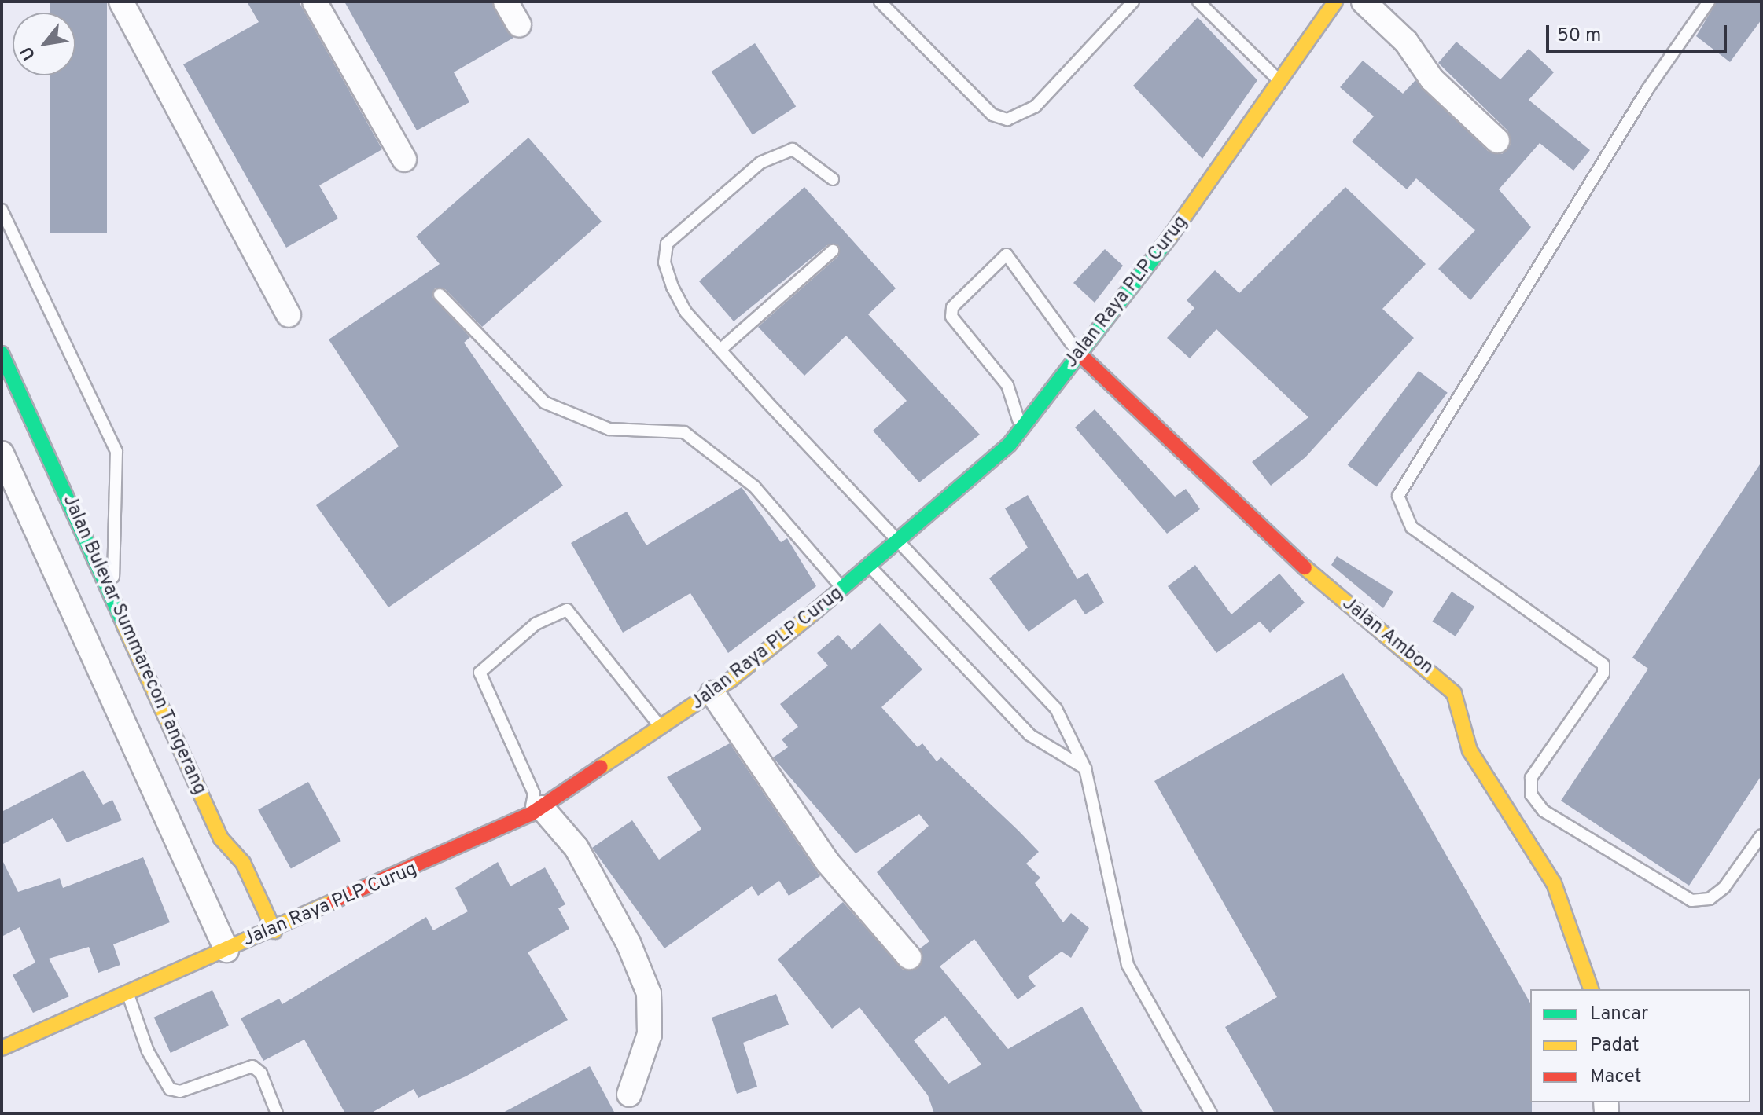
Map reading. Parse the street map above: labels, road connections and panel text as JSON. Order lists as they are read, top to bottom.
{
  "streets": {
    "main road": ["Jalan Raya PLP Curug", "Jalan Ambon", "Jalan Bulevar Summarecon Tangerang"]
  },
  "crossings": [
    ["Jalan Raya PLP Curug", "Jalan Ambon"],
    ["Jalan Raya PLP Curug", "Jalan Bulevar Summarecon Tangerang"]
  ],
  "legend": ["Lancar", "Padat", "Macet"],
  "scale_bar": "50 m",
  "north": "bottom left"
}
